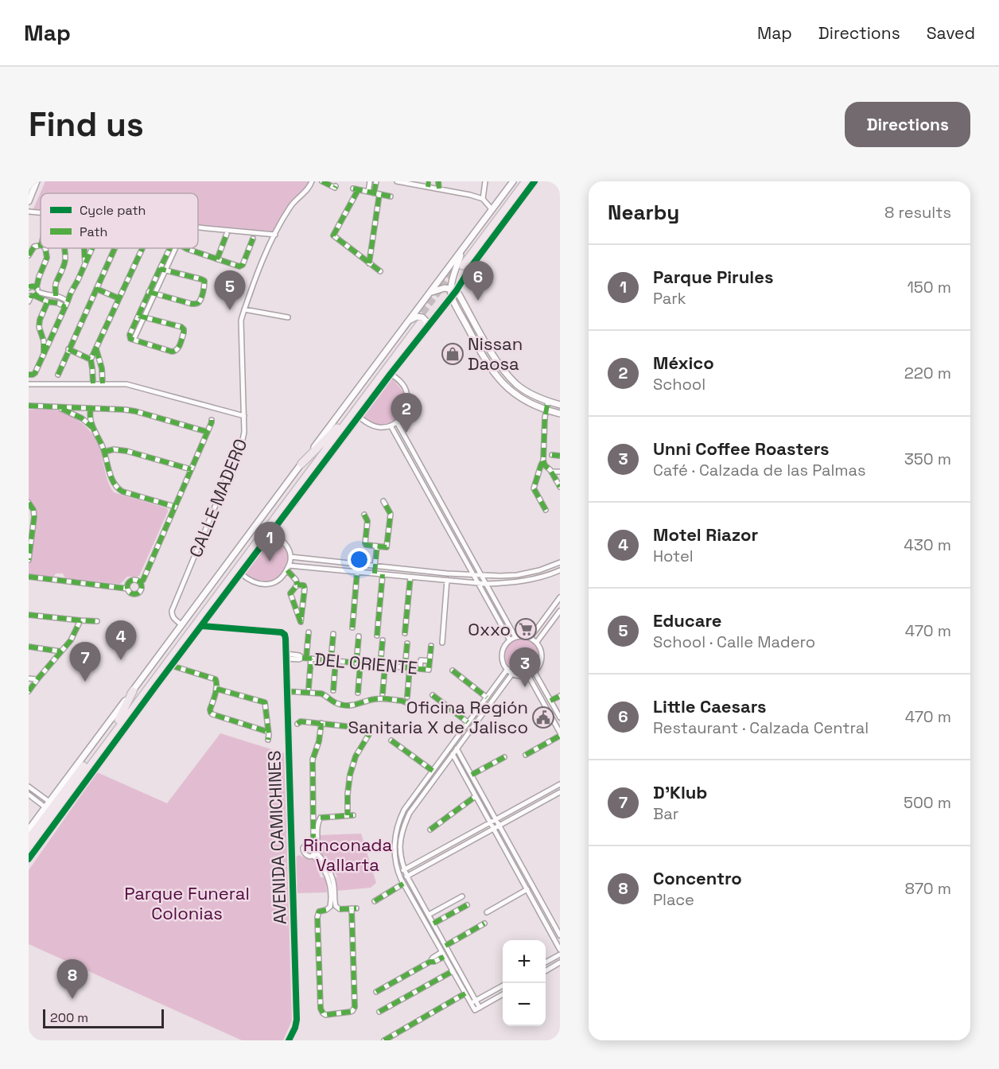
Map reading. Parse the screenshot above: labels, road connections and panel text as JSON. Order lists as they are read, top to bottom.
{
  "streets": {
    "street": ["CALLE MADERO", "DEL ORIENTE", "AVENIDA CAMICHINES"]
  },
  "crossings": [
    ["DEL ORIENTE", "AVENIDA CAMICHINES"]
  ],
  "parks": ["Rinconada Vallarta", "Parque Funeral Colonias"],
  "places": {
    "shop": ["Nissan Daosa"],
    "supermarket": ["Oxxo"],
    "public building": ["Oficina Región Sanitaria X de Jalisco"]
  },
  "legend": ["Cycle path", "Path"],
  "scale_bar": "200 m",
  "page": {
    "header": "Map",
    "nav": ["Map", "Directions", "Saved"],
    "buttons": "Directions",
    "title": "Find us",
    "heading": ["Nearby", "8 results"],
    "list": [
      {
        "mark": "1",
        "name": "Parque Pirules",
        "note": "Park",
        "value": "150 m"
      },
      {
        "mark": "2",
        "name": "México",
        "note": "School",
        "value": "220 m"
      },
      {
        "mark": "3",
        "name": "Unni Coffee Roasters",
        "note": "Café · Calzada de las Palmas",
        "value": "350 m"
      },
      {
        "mark": "4",
        "name": "Motel Riazor",
        "note": "Hotel",
        "value": "430 m"
      },
      {
        "mark": "5",
        "name": "Educare",
        "note": "School · Calle Madero",
        "value": "470 m"
      },
      {
        "mark": "6",
        "name": "Little Caesars",
        "note": "Restaurant · Calzada Central",
        "value": "470 m"
      },
      {
        "mark": "7",
        "name": "D'Klub",
        "note": "Bar",
        "value": "500 m"
      },
      {
        "mark": "8",
        "name": "Concentro",
        "note": "Place",
        "value": "870 m"
      }
    ],
    "pins": [
      "6",
      "5",
      "2",
      "1",
      "4",
      "7",
      "3",
      "8"
    ],
    "map_buttons": ["+", "−"],
    "scale": "200 m"
  }
}
